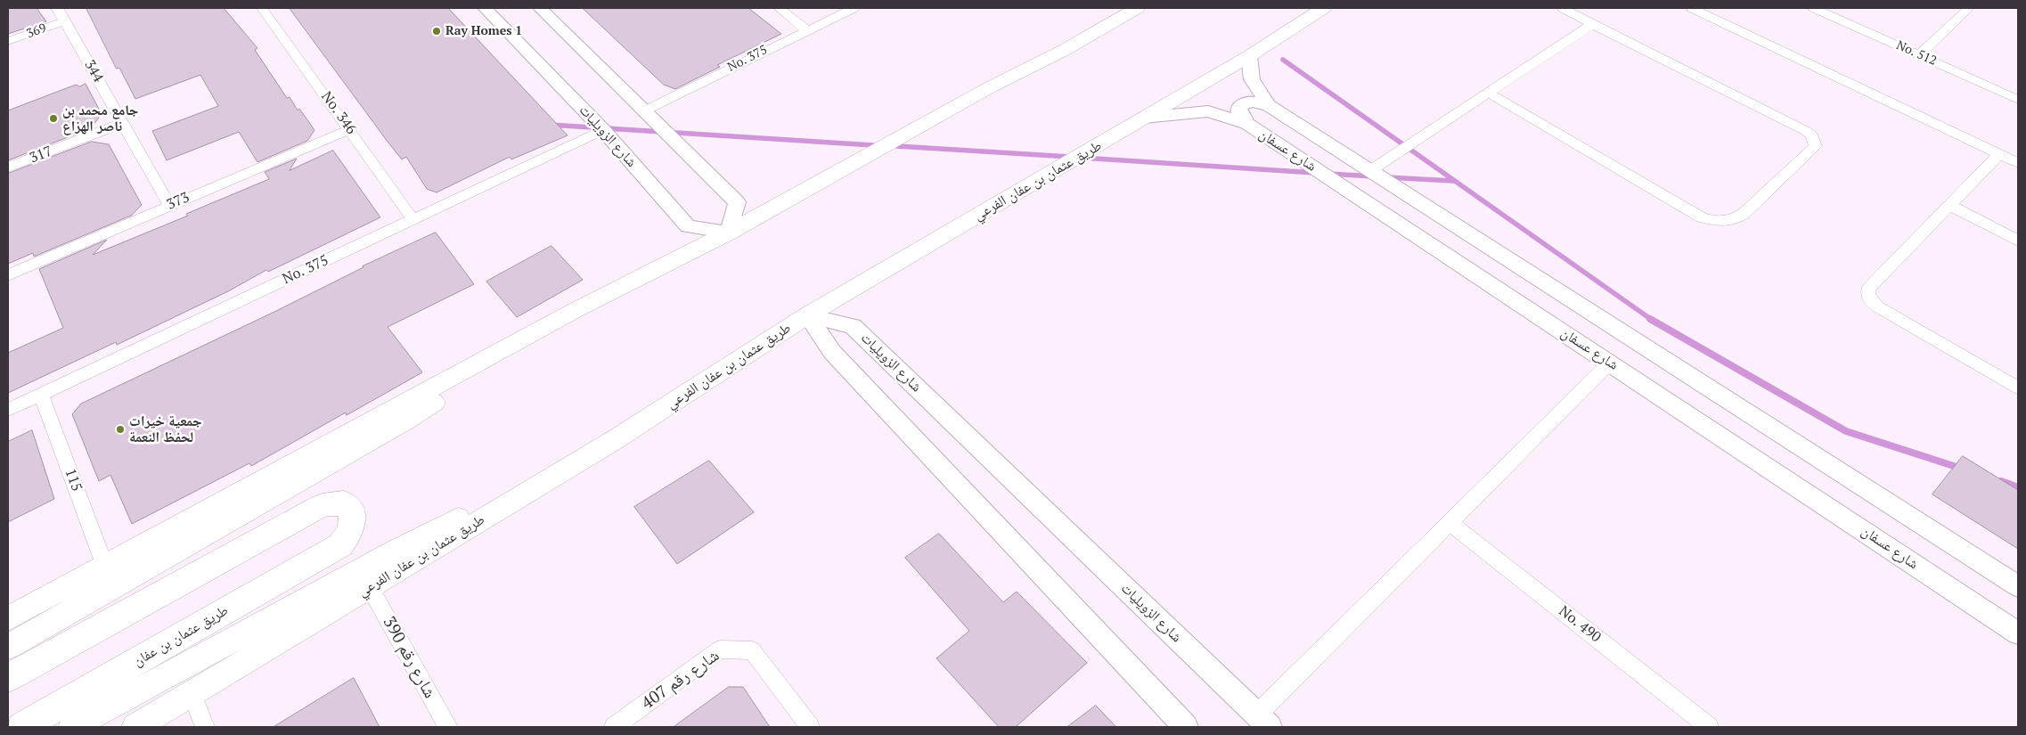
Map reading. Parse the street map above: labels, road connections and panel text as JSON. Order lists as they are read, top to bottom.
{
  "streets": {
    "main road": ["طريق عثمان بن عفان الفرعي", "طريق عثمان بن عفان"],
    "street": [
      "369",
      "No. 512",
      "No. 375",
      "344",
      "No. 346",
      "شارع الزويليات",
      "شارع عسفان",
      "317",
      "373",
      "115",
      "No. 490",
      "شارع رقم 390",
      "شارع رقم 407"
    ]
  },
  "crossings": [
    ["369", "344"],
    ["No. 375", "No. 346"],
    ["No. 375", "شارع الزويليات"],
    ["No. 375", "115"],
    ["344", "317"],
    ["344", "373"],
    ["No. 346", "373"],
    ["شارع الزويليات", "طريق عثمان بن عفان الفرعي"],
    ["شارع عسفان", "طريق عثمان بن عفان الفرعي"],
    ["طريق عثمان بن عفان الفرعي", "شارع رقم 390"]
  ],
  "places": ["Ray Homes 1", "جامع محمد بن ناصر الهزاع", "جمعية خيرات لحفظ النعمة"]
}
